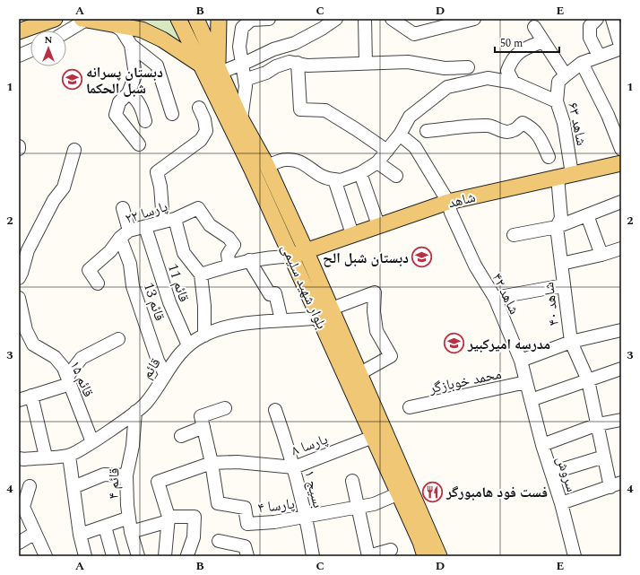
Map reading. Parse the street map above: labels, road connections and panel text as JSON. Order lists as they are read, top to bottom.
{
  "streets": {
    "main road": ["شاهد", "بلوار شهید سلیمی"],
    "street": [
      "شاهد ۶۳",
      "پارسا ۲۲",
      "قائم 11",
      "شاهد ۴۲",
      "قائم 13",
      "شاهد ۴۰",
      "قائم",
      "قائم ۱۵",
      "محمد خوبازگر",
      "پارسا ۸",
      "سروش",
      "قائم ۴",
      "بسیج ۱",
      "پارسا ۴"
    ]
  },
  "crossings": [
    ["شاهد ۶۳", "شاهد"],
    ["شاهد ۶۳", "شاهد ۴۰"],
    ["شاهد", "بلوار شهید سلیمی"],
    ["شاهد", "شاهد ۴۲"],
    ["شاهد", "شاهد ۴۰"],
    ["پارسا ۲۲", "قائم 11"],
    ["پارسا ۲۲", "قائم 13"],
    ["قائم 11", "قائم"],
    ["بلوار شهید سلیمی", "قائم"],
    ["بلوار شهید سلیمی", "پارسا ۸"],
    ["بلوار شهید سلیمی", "پارسا ۴"],
    ["شاهد ۴۲", "محمد خوبازگر"],
    ["شاهد ۴۲", "سروش"],
    ["قائم 13", "قائم"],
    ["قائم", "قائم ۱۵"],
    ["قائم", "قائم ۴"],
    ["پارسا ۸", "بسیج ۱"],
    ["پارسا ۸", "پارسا ۴"],
    ["بسیج ۱", "پارسا ۴"]
  ],
  "places": {
    "school or university": ["دبستان پسرانه شبل الحکما", "دبستان شبل الح", "مدرسه امیرکبیر"],
    "restaurant": ["فست فود هامبورگر"]
  },
  "scale_bar": "50 m",
  "north": "top",
  "grid": {
    "columns": [
      "A",
      "B",
      "C",
      "D",
      "E"
    ],
    "rows": [
      "1",
      "2",
      "3",
      "4"
    ]
  }
}
